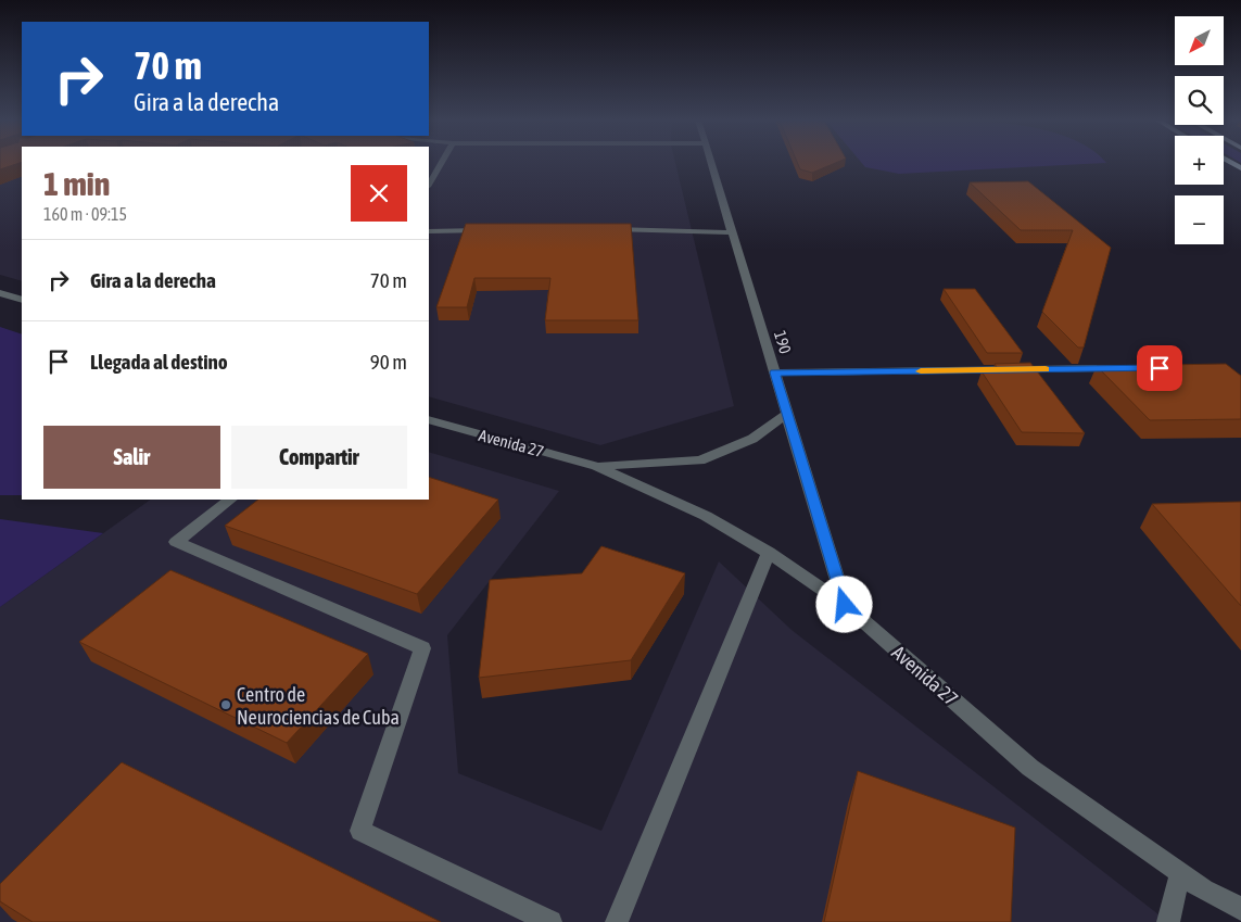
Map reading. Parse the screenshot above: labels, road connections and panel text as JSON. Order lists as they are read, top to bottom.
{
  "streets": {
    "street": ["190", "Avenida 27"]
  },
  "crossings": [
    ["190", "Avenida 27"]
  ],
  "places": ["Centro de Neurociencias de Cuba"],
  "north": "bottom left",
  "page": {
    "map_buttons": ["+", "−"],
    "turn": ["70 m", "Gira a la derecha"],
    "heading": ["1 min", "160 m · 09:15"],
    "list": [
      {
        "name": "Gira a la derecha",
        "value": "70 m"
      },
      {
        "name": "Llegada al destino",
        "value": "90 m"
      }
    ],
    "buttons": ["Salir", "Compartir"]
  }
}
